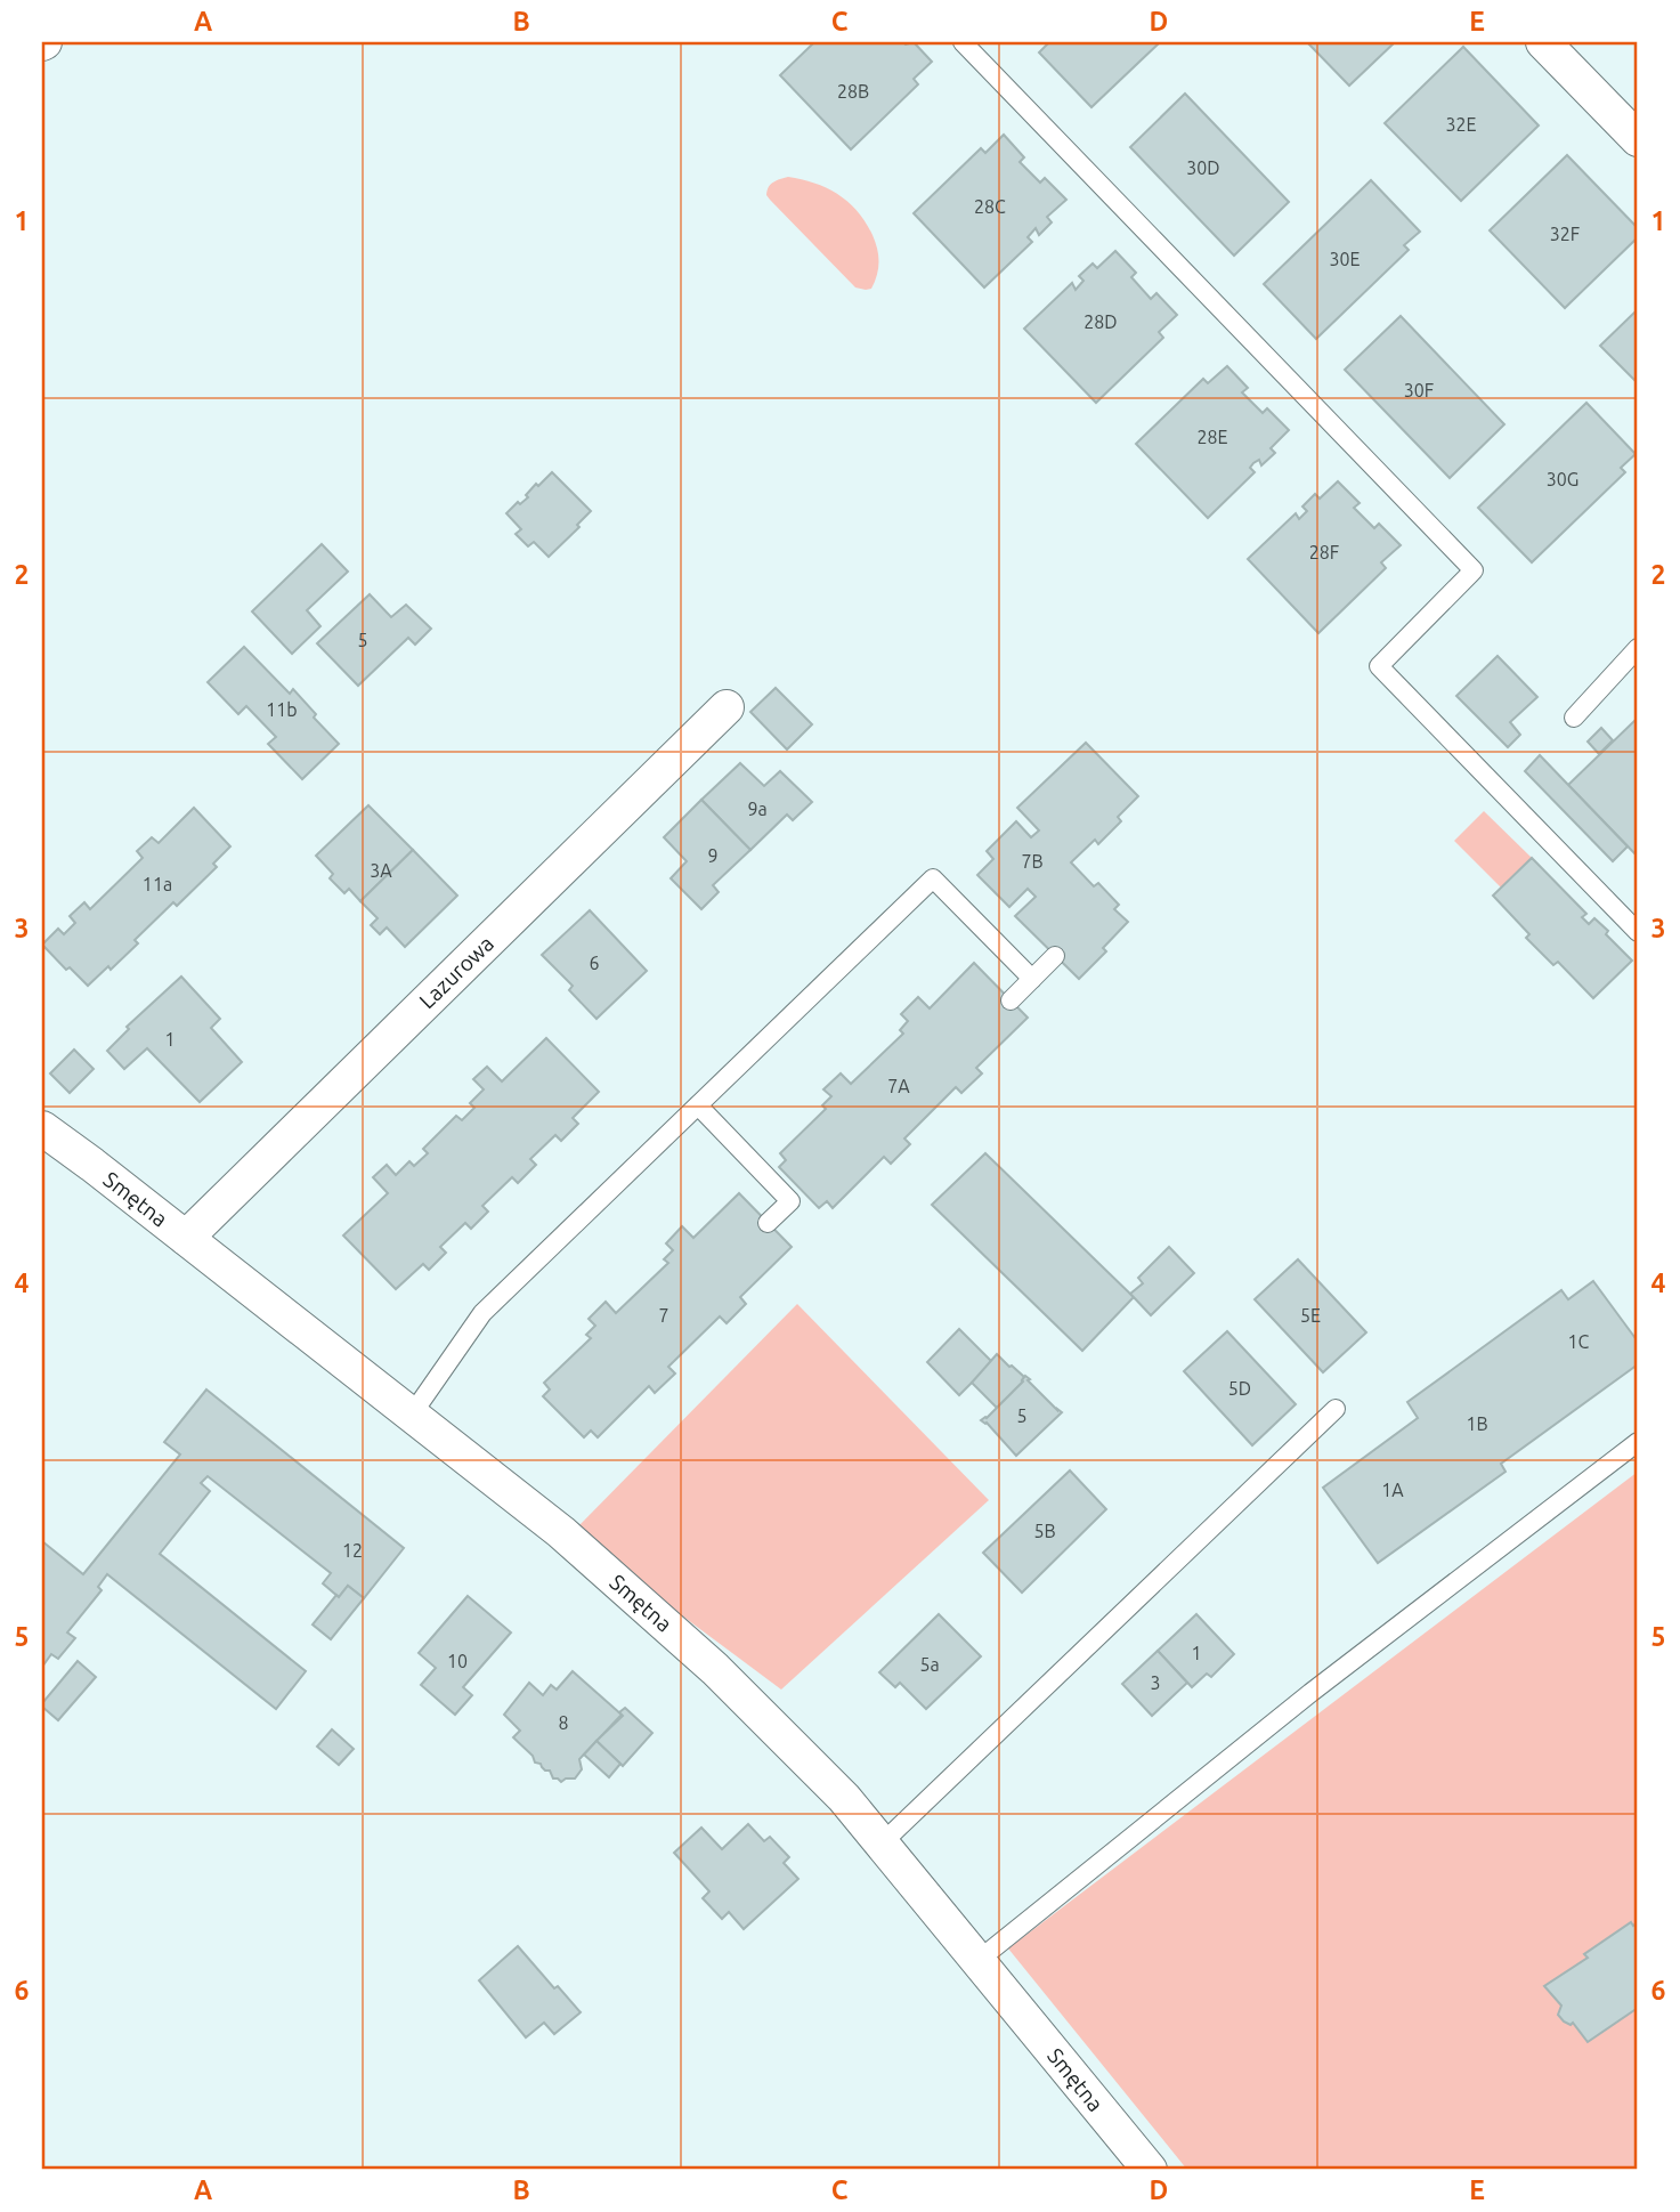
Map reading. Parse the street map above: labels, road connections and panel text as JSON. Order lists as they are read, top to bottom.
{
  "streets": {
    "street": ["Lazurowa", "Smętna"]
  },
  "crossings": [
    ["Lazurowa", "Smętna"]
  ],
  "house_numbers": [
    "28B",
    "32E",
    "30D",
    "28C",
    "32F",
    "30E",
    "28D",
    "30F",
    "28E",
    "30G",
    "28F",
    "5",
    "11b",
    "9a",
    "9",
    "7B",
    "3A",
    "11a",
    "6",
    "1",
    "7A",
    "7",
    "5E",
    "1C",
    "5D",
    "5",
    "1B",
    "1A",
    "5B",
    "12",
    "1",
    "10",
    "5a",
    "3",
    "8"
  ],
  "grid": {
    "columns": [
      "A",
      "B",
      "C",
      "D",
      "E"
    ],
    "rows": [
      "1",
      "2",
      "3",
      "4",
      "5",
      "6"
    ]
  }
}
